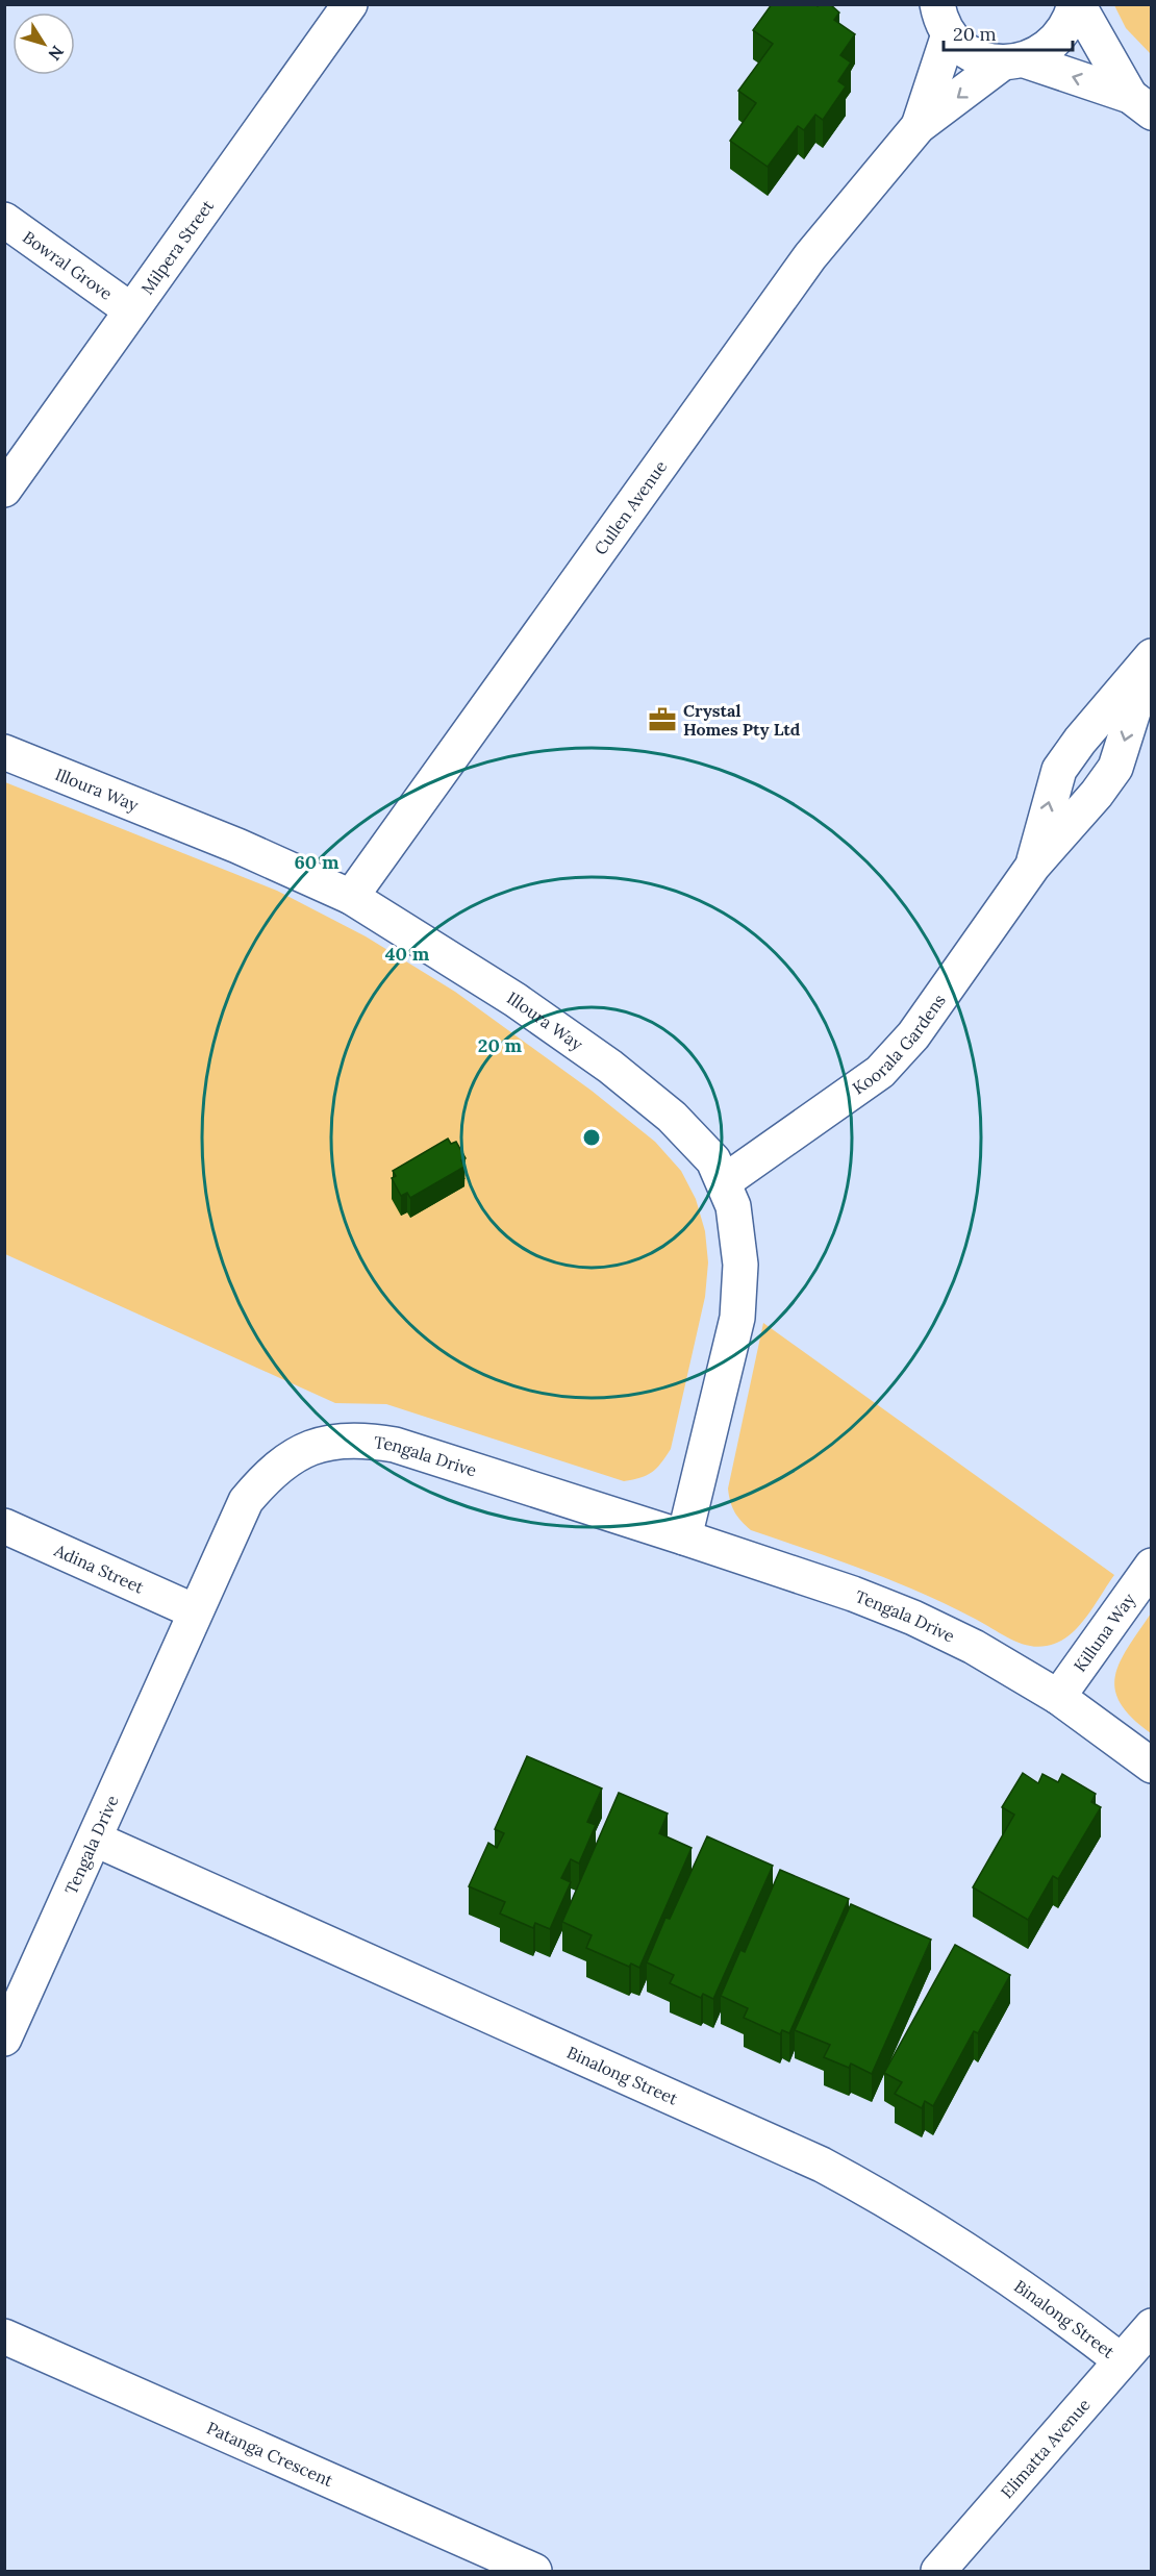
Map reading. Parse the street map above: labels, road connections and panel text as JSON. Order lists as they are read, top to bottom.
{
  "streets": {
    "street": [
      "Milpera Street",
      "Bowral Grove",
      "Cullen Avenue",
      "Illoura Way",
      "Koorala Gardens",
      "Tengala Drive",
      "Adina Street",
      "Killuna Way",
      "Binalong Street",
      "Elimatta Avenue",
      "Patanga Crescent"
    ]
  },
  "crossings": [
    ["Milpera Street", "Bowral Grove"],
    ["Cullen Avenue", "Illoura Way"],
    ["Illoura Way", "Koorala Gardens"],
    ["Illoura Way", "Tengala Drive"],
    ["Tengala Drive", "Adina Street"],
    ["Tengala Drive", "Killuna Way"],
    ["Tengala Drive", "Binalong Street"],
    ["Binalong Street", "Elimatta Avenue"]
  ],
  "places": {
    "office": ["Crystal Homes Pty Ltd"]
  },
  "scale_bar": "20 m",
  "north": "bottom right",
  "rings": ["60 m", "40 m", "20 m"]
}
